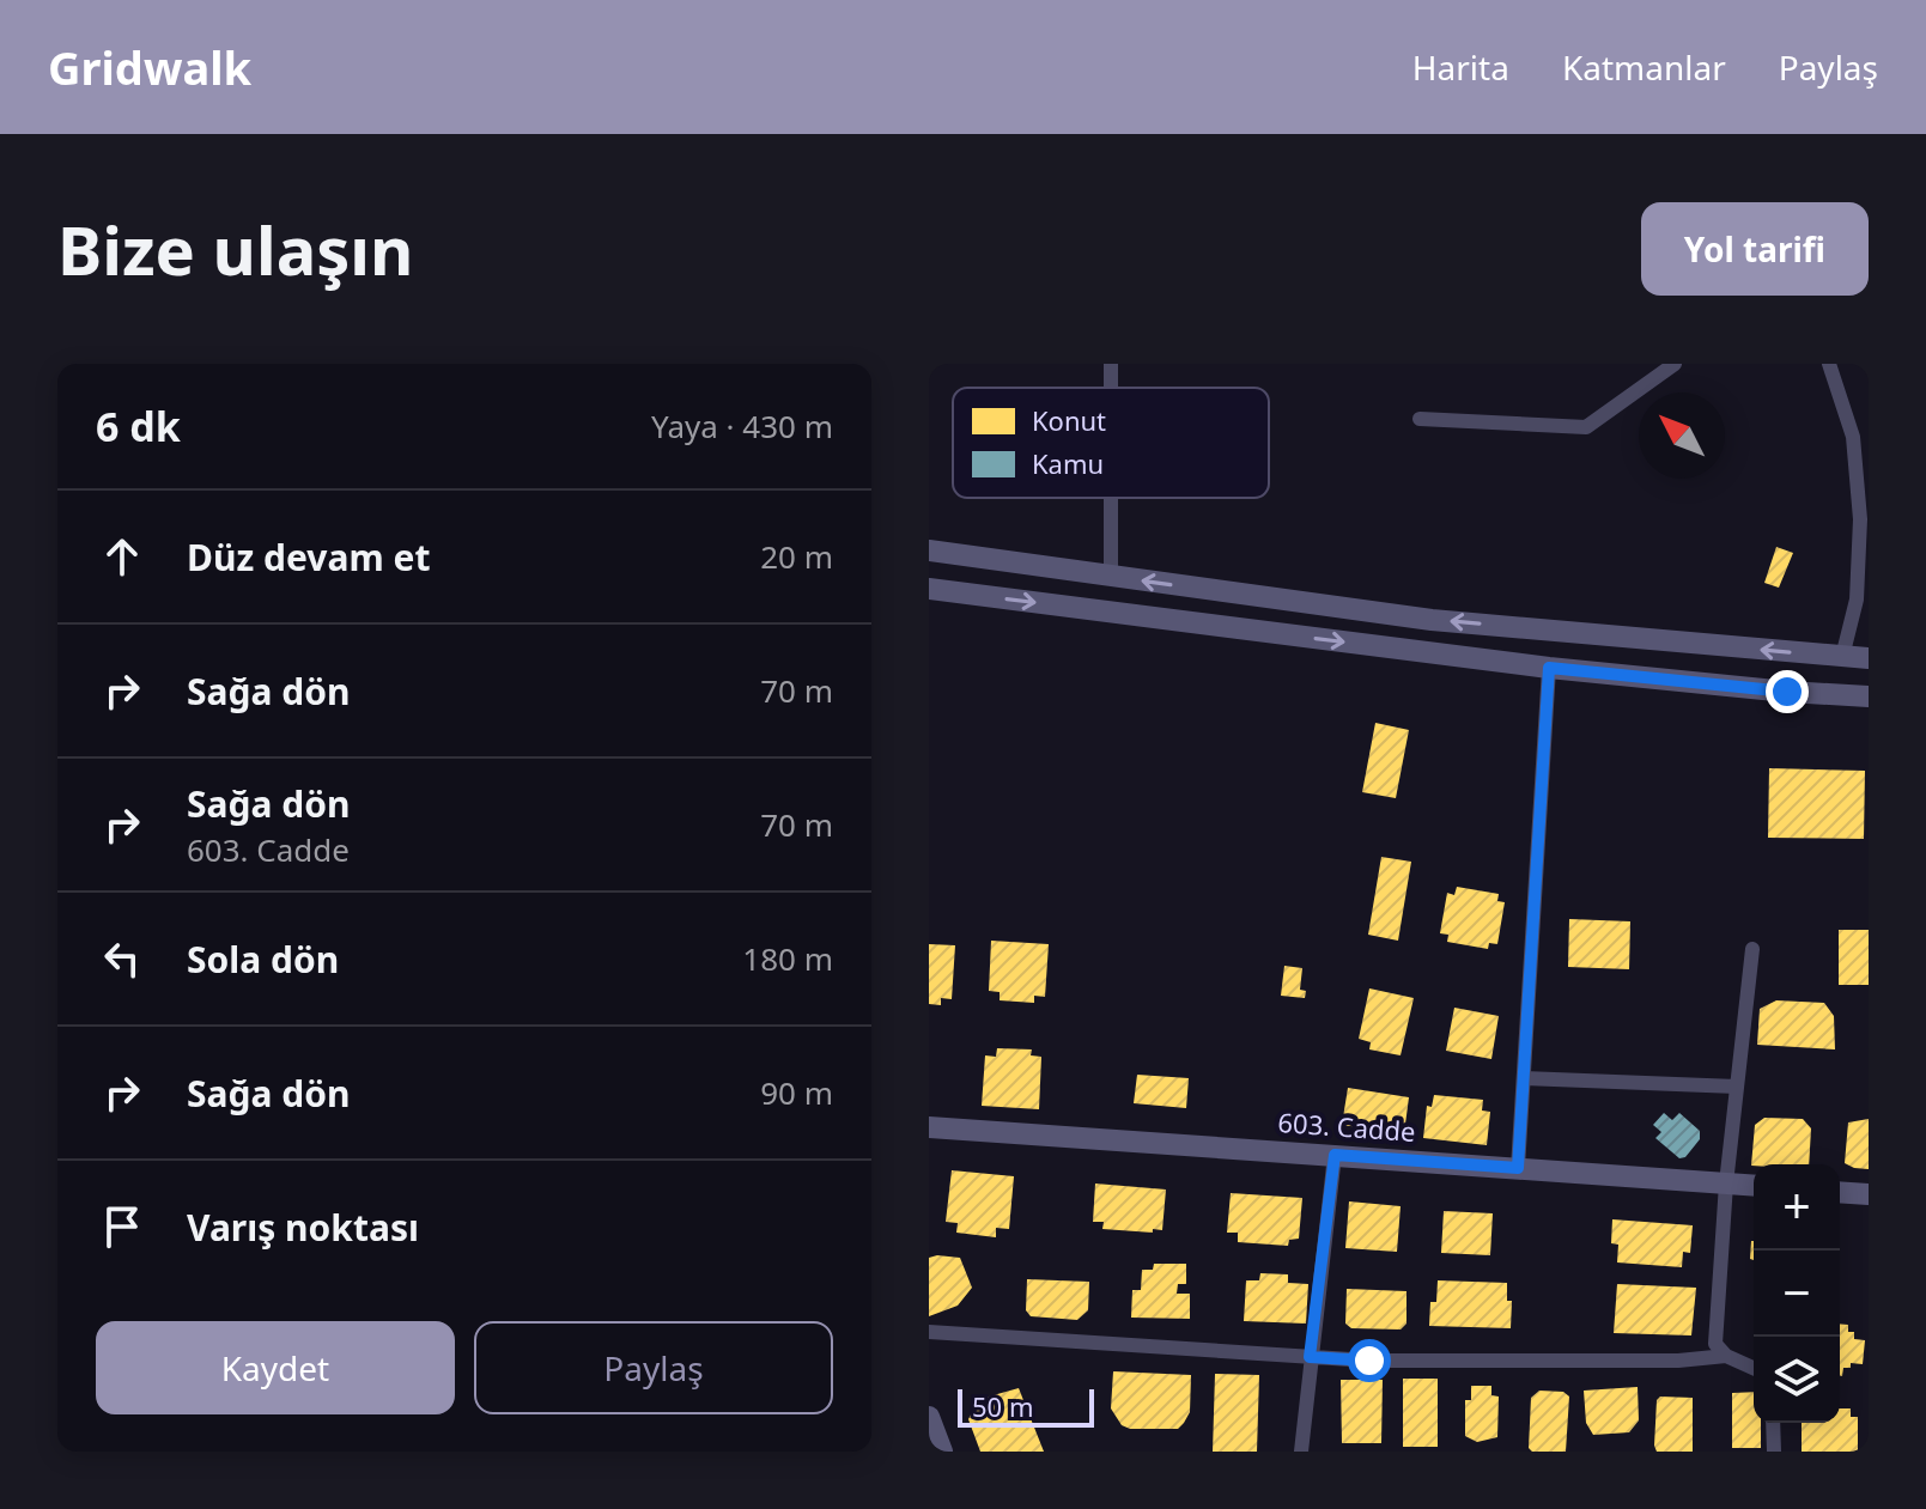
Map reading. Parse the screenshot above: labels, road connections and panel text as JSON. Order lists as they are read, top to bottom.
{
  "streets": {
    "main road": ["603. Cadde"]
  },
  "legend": ["Konut", "Kamu"],
  "scale_bar": "50 m",
  "north": "top left",
  "page": {
    "header": "Gridwalk",
    "nav": ["Harita", "Katmanlar", "Paylaş"],
    "buttons": [
      "Yol tarifi",
      ["Kaydet", "Paylaş"]
    ],
    "title": "Bize ulaşın",
    "heading": ["6 dk", "Yaya · 430 m"],
    "list": [
      ["Düz devam et", "20 m"],
      ["Sağa dön", "70 m"],
      ["Sağa dön", "603. Cadde", "70 m"],
      ["Sola dön", "180 m"],
      ["Sağa dön", "90 m"],
      "Varış noktası"
    ],
    "map_buttons": ["+", "−"],
    "scale": "50 m"
  }
}
